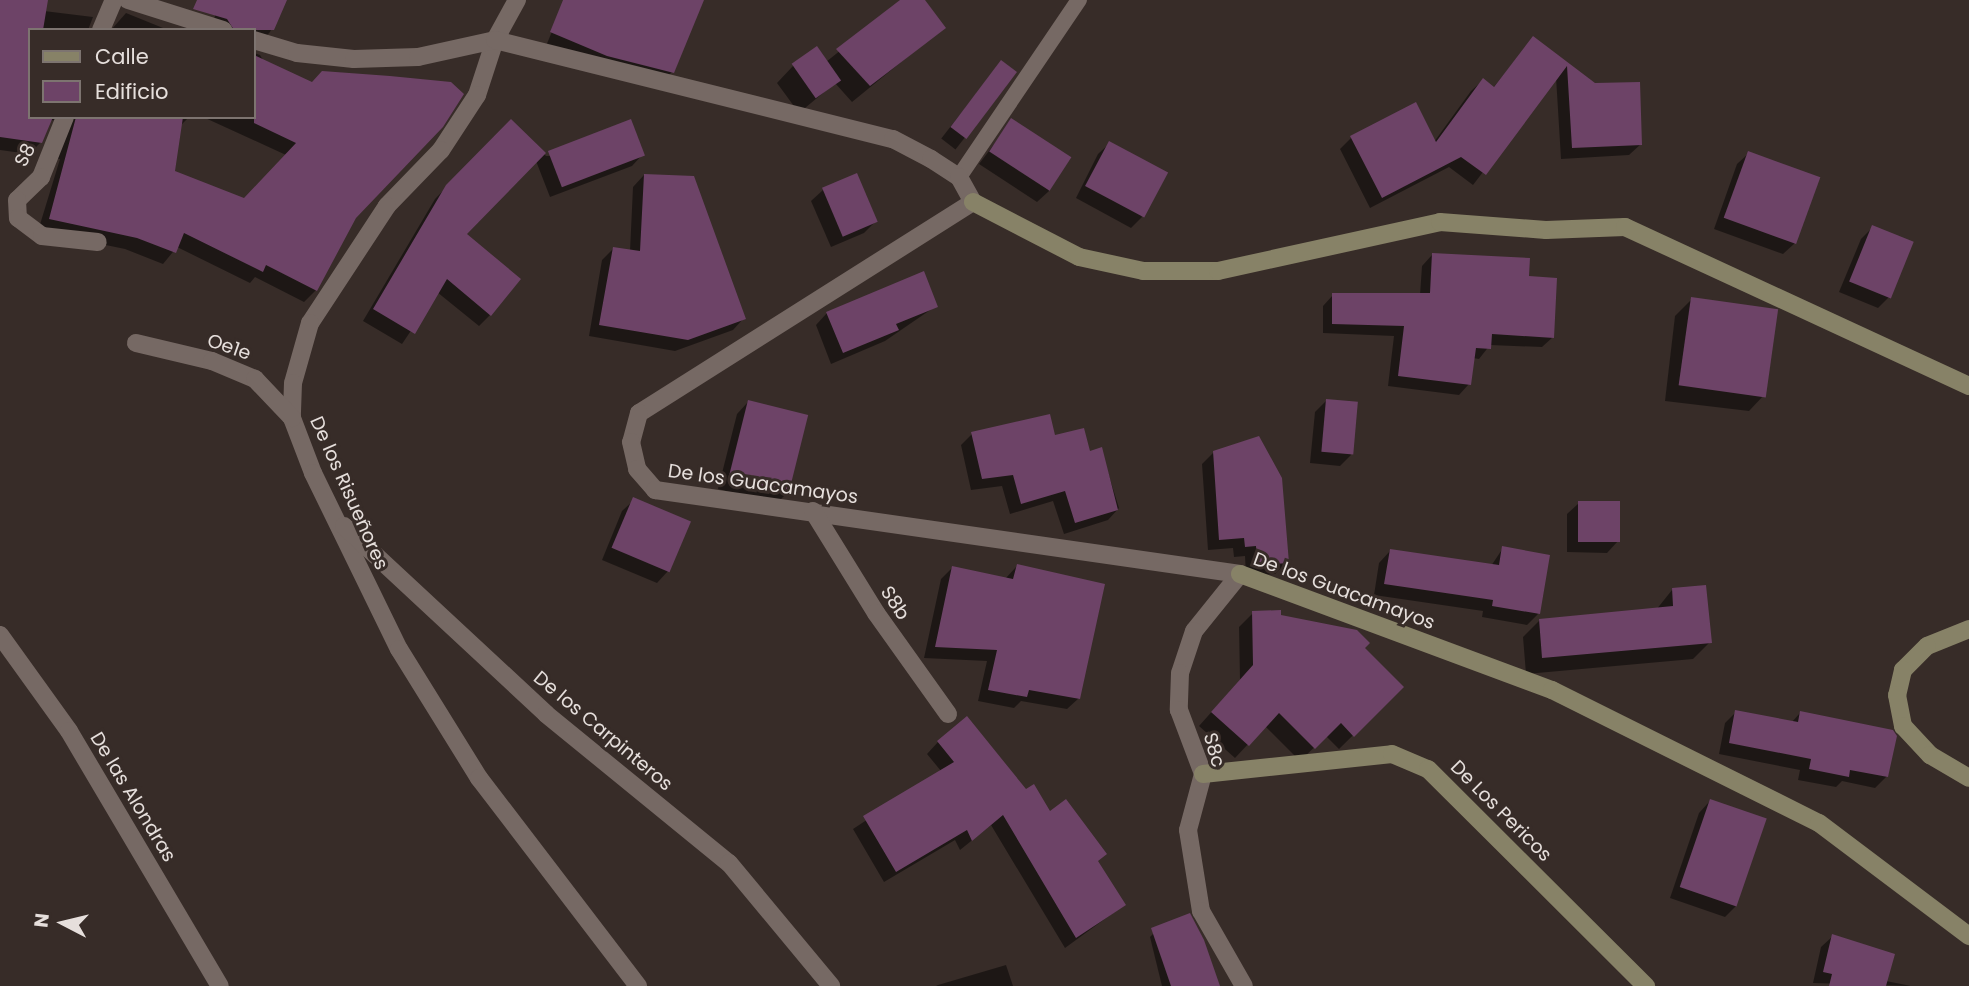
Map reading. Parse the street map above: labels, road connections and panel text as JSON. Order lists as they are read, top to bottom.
{
  "streets": {
    "street": [
      "S8",
      "Oe1e",
      "De los Guacamayos",
      "De los Risueñores",
      "S8b",
      "De los Carpinteros",
      "S8c",
      "De las Alondras",
      "De Los Pericos"
    ]
  },
  "crossings": [
    ["Oe1e", "De los Risueñores"],
    ["De los Guacamayos", "S8b"],
    ["De los Guacamayos", "S8c"],
    ["De los Risueñores", "De los Carpinteros"],
    ["S8c", "De Los Pericos"]
  ],
  "legend": ["Calle", "Edificio"],
  "north": "left"
}
